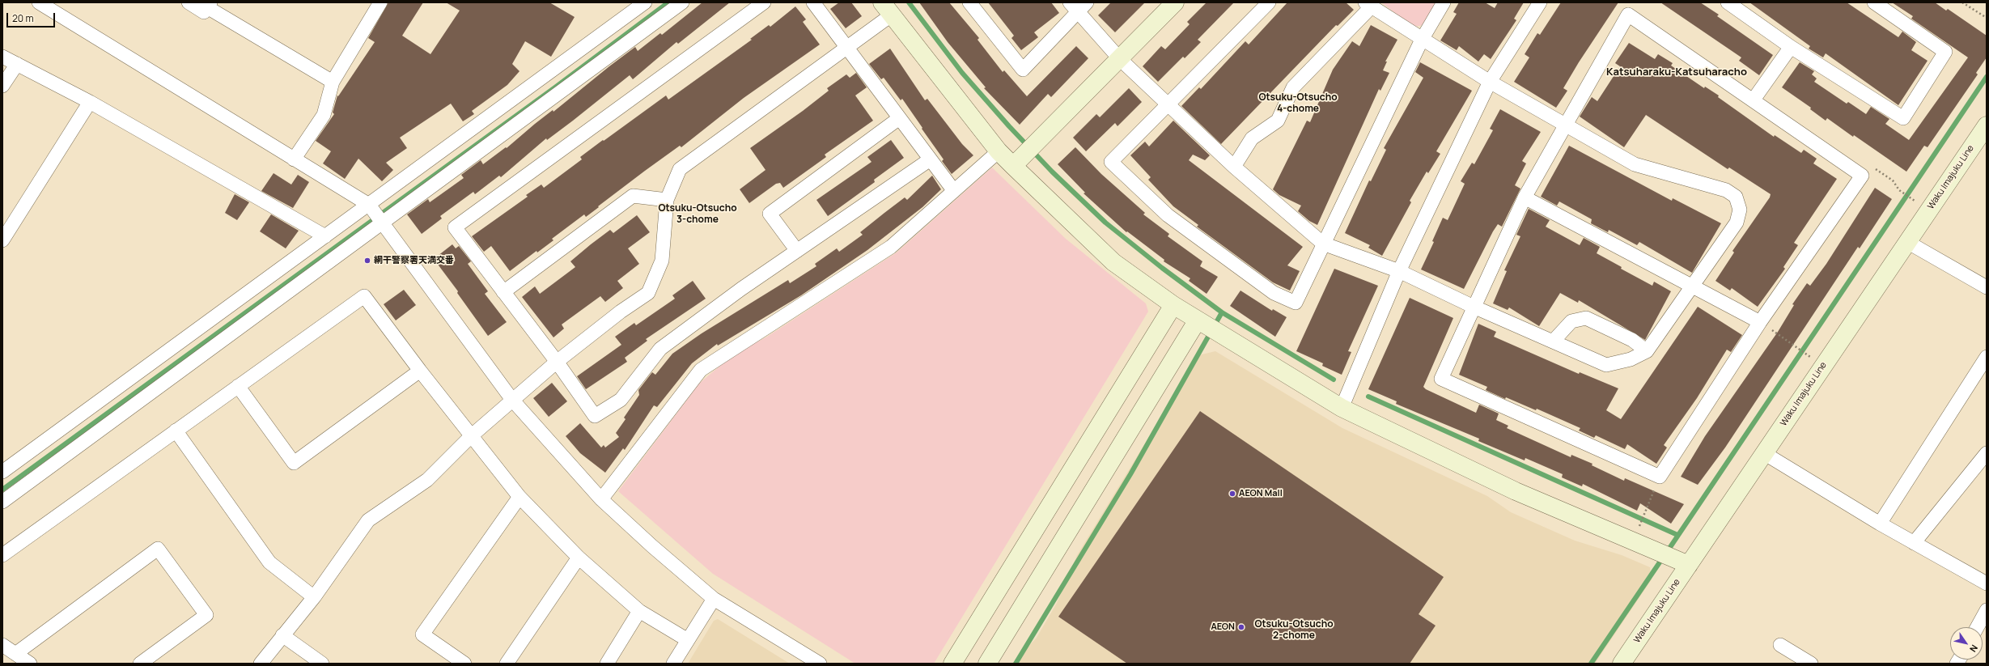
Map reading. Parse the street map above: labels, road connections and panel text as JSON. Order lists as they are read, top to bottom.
{
  "streets": {
    "street": ["Waku Imajuku Line"]
  },
  "districts": [
    "Katsuharaku-Katsuharacho",
    "Otsuku-Otsucho 4-chome",
    "Otsuku-Otsucho 3-chome",
    "Otsuku-Otsucho 2-chome"
  ],
  "places": ["網干警察署天満交番", "AEON Mall", "AEON"],
  "scale_bar": "20 m",
  "north": "bottom right"
}
